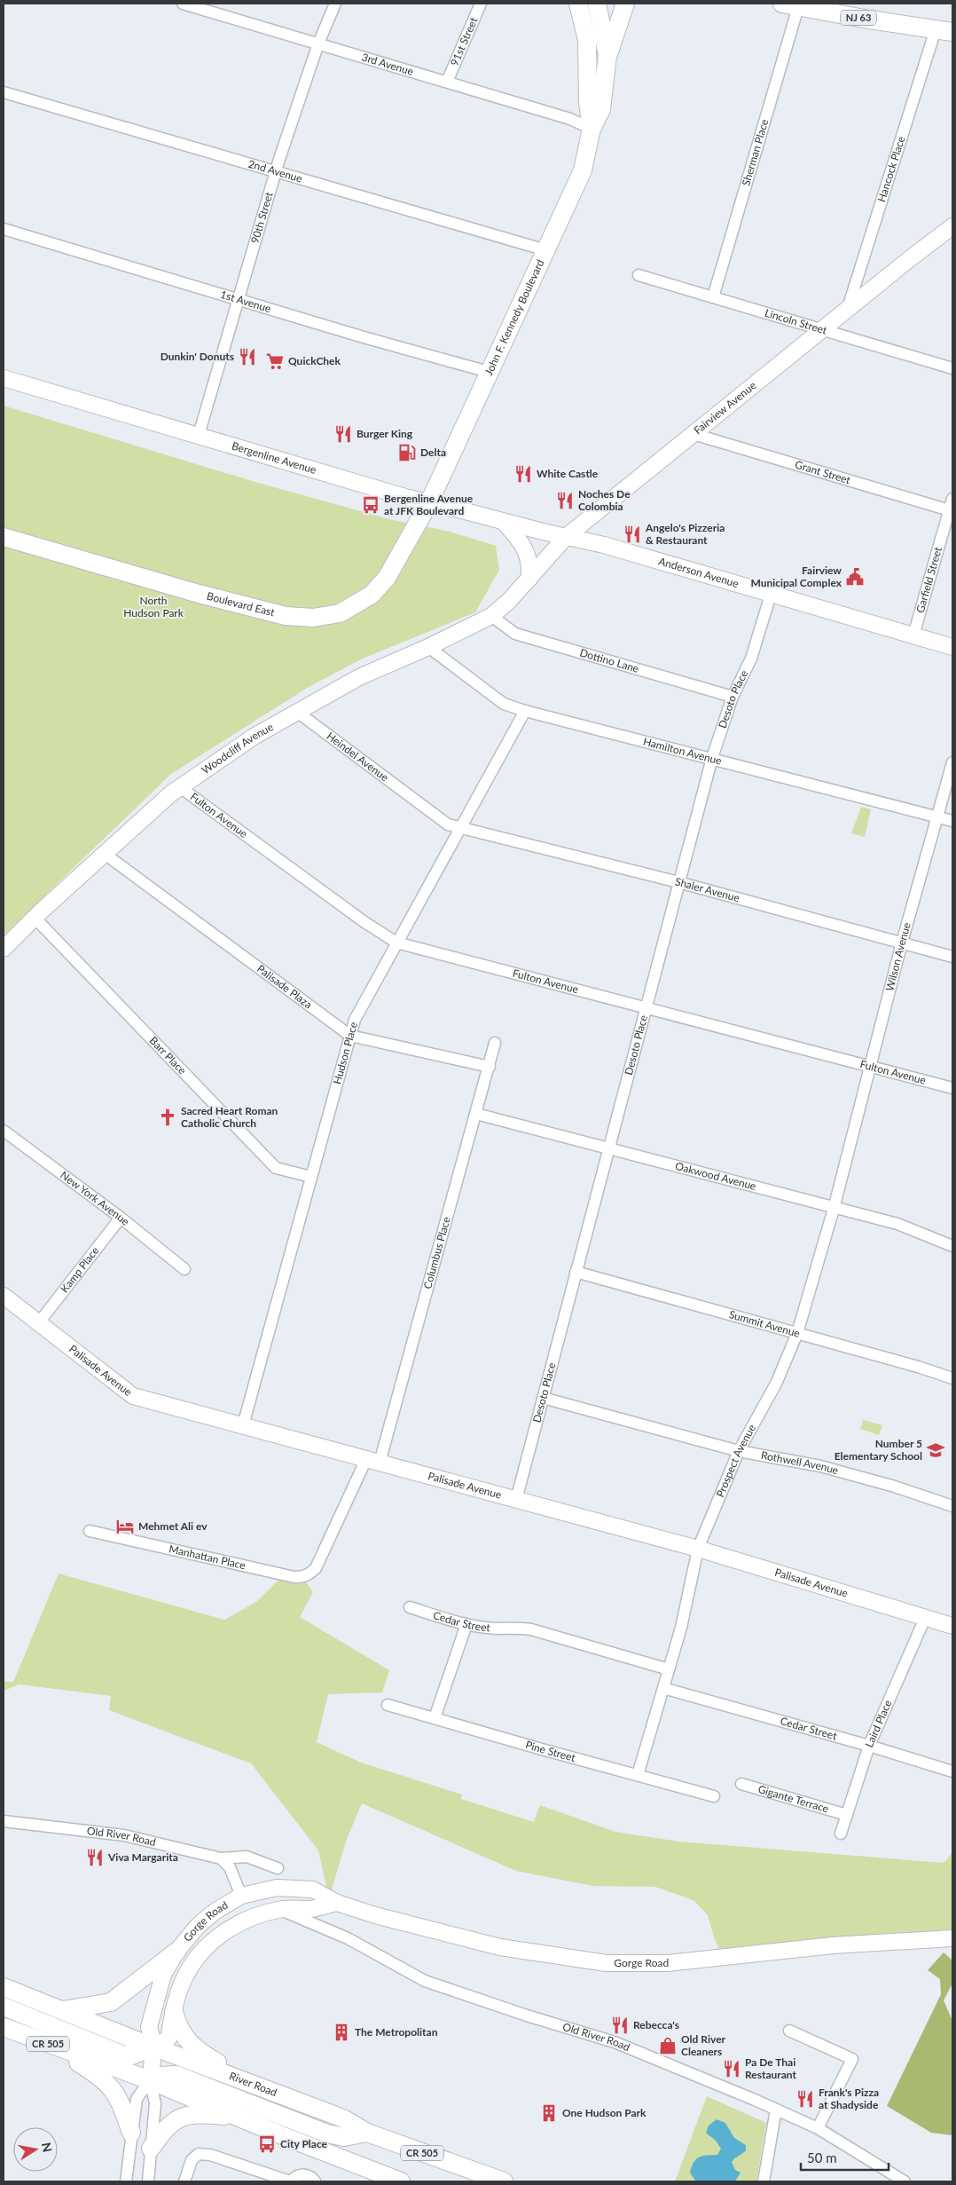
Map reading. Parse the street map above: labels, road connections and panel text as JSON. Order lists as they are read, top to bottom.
{
  "streets": {
    "main road": [
      "NJ 63",
      "John F. Kennedy Boulevard",
      "Fairview Avenue",
      "Bergenline Avenue",
      "Anderson Avenue",
      "Boulevard East",
      "Woodcliff Avenue",
      "Palisade Avenue",
      "Gorge Road",
      "CR 505",
      "River Road"
    ],
    "street": [
      "91st Street",
      "3rd Avenue",
      "Sherman Place",
      "Hancock Place",
      "2nd Avenue",
      "90th Street",
      "1st Avenue",
      "Lincoln Street",
      "Grant Street",
      "Garfield Street",
      "Dottino Lane",
      "Desoto Place",
      "Hamilton Avenue",
      "Heindel Avenue",
      "Fulton Avenue",
      "Shaler Avenue",
      "Wilson Avenue",
      "Palisade Plaza",
      "Hudson Place",
      "Barr Place",
      "Oakwood Avenue",
      "New York Avenue",
      "Columbus Place",
      "Kamp Place",
      "Summit Avenue",
      "Prospect Avenue",
      "Rothwell Avenue",
      "Manhattan Place",
      "Cedar Street",
      "Laird Place",
      "Pine Street",
      "Gigante Terrace",
      "Old River Road"
    ]
  },
  "crossings": [
    ["NJ 63", "Sherman Place"],
    ["NJ 63", "Hancock Place"],
    ["91st Street", "3rd Avenue"],
    ["3rd Avenue", "90th Street"],
    ["3rd Avenue", "John F. Kennedy Boulevard"],
    ["Sherman Place", "Lincoln Street"],
    ["Hancock Place", "Fairview Avenue"],
    ["2nd Avenue", "90th Street"],
    ["2nd Avenue", "John F. Kennedy Boulevard"],
    ["90th Street", "1st Avenue"],
    ["90th Street", "Bergenline Avenue"],
    ["1st Avenue", "John F. Kennedy Boulevard"],
    ["John F. Kennedy Boulevard", "Bergenline Avenue"],
    ["John F. Kennedy Boulevard", "Boulevard East"],
    ["Lincoln Street", "Fairview Avenue"],
    ["Fairview Avenue", "Grant Street"],
    ["Fairview Avenue", "Anderson Avenue"],
    ["Fairview Avenue", "Woodcliff Avenue"],
    ["Bergenline Avenue", "Anderson Avenue"],
    ["Bergenline Avenue", "Boulevard East"],
    ["Grant Street", "Garfield Street"],
    ["Anderson Avenue", "Garfield Street"],
    ["Anderson Avenue", "Desoto Place"],
    ["Dottino Lane", "Desoto Place"],
    ["Dottino Lane", "Woodcliff Avenue"],
    ["Desoto Place", "Hamilton Avenue"],
    ["Desoto Place", "Fulton Avenue"],
    ["Desoto Place", "Shaler Avenue"],
    ["Desoto Place", "Oakwood Avenue"],
    ["Desoto Place", "Summit Avenue"],
    ["Desoto Place", "Palisade Avenue"],
    ["Desoto Place", "Rothwell Avenue"],
    ["Woodcliff Avenue", "Hamilton Avenue"],
    ["Woodcliff Avenue", "Heindel Avenue"],
    ["Woodcliff Avenue", "Fulton Avenue"],
    ["Woodcliff Avenue", "Palisade Plaza"],
    ["Woodcliff Avenue", "Barr Place"],
    ["Hamilton Avenue", "Wilson Avenue"],
    ["Hamilton Avenue", "Hudson Place"],
    ["Heindel Avenue", "Shaler Avenue"],
    ["Heindel Avenue", "Hudson Place"],
    ["Fulton Avenue", "Wilson Avenue"],
    ["Fulton Avenue", "Hudson Place"],
    ["Shaler Avenue", "Wilson Avenue"],
    ["Shaler Avenue", "Hudson Place"],
    ["Wilson Avenue", "Prospect Avenue"],
    ["Palisade Plaza", "Hudson Place"],
    ["Palisade Plaza", "Columbus Place"],
    ["Hudson Place", "Barr Place"],
    ["Hudson Place", "Palisade Avenue"],
    ["Oakwood Avenue", "Columbus Place"],
    ["Oakwood Avenue", "Prospect Avenue"],
    ["New York Avenue", "Kamp Place"],
    ["Columbus Place", "Palisade Avenue"],
    ["Columbus Place", "Manhattan Place"],
    ["Kamp Place", "Palisade Avenue"],
    ["Summit Avenue", "Prospect Avenue"],
    ["Palisade Avenue", "Prospect Avenue"],
    ["Palisade Avenue", "Laird Place"],
    ["Prospect Avenue", "Rothwell Avenue"],
    ["Prospect Avenue", "Cedar Street"],
    ["Prospect Avenue", "Pine Street"],
    ["Cedar Street", "Laird Place"],
    ["Laird Place", "Gigante Terrace"],
    ["Old River Road", "Gorge Road"],
    ["Gorge Road", "CR 505"],
    ["Gorge Road", "River Road"]
  ],
  "parks": ["North Hudson Park"],
  "places": {
    "restaurant": [
      "Dunkin' Donuts",
      "Burger King",
      "White Castle",
      "Noches De Colombia",
      "Angelo's Pizzeria & Restaurant",
      "Viva Margarita",
      "Rebecca's",
      "Pa De Thai Restaurant",
      "Frank's Pizza at Shadyside"
    ],
    "supermarket": ["QuickChek"],
    "fuel station": ["Delta"],
    "bus stop": ["Bergenline Avenue at JFK Boulevard", "City Place"],
    "public building": ["Fairview Municipal Complex"],
    "church": ["Sacred Heart Roman Catholic Church"],
    "school or university": ["Number 5 Elementary School"],
    "hotel": ["Mehmet Ali ev"],
    "building": ["The Metropolitan", "One Hudson Park"],
    "shop": ["Old River Cleaners"]
  },
  "scale_bar": "50 m",
  "north": "right"
}
